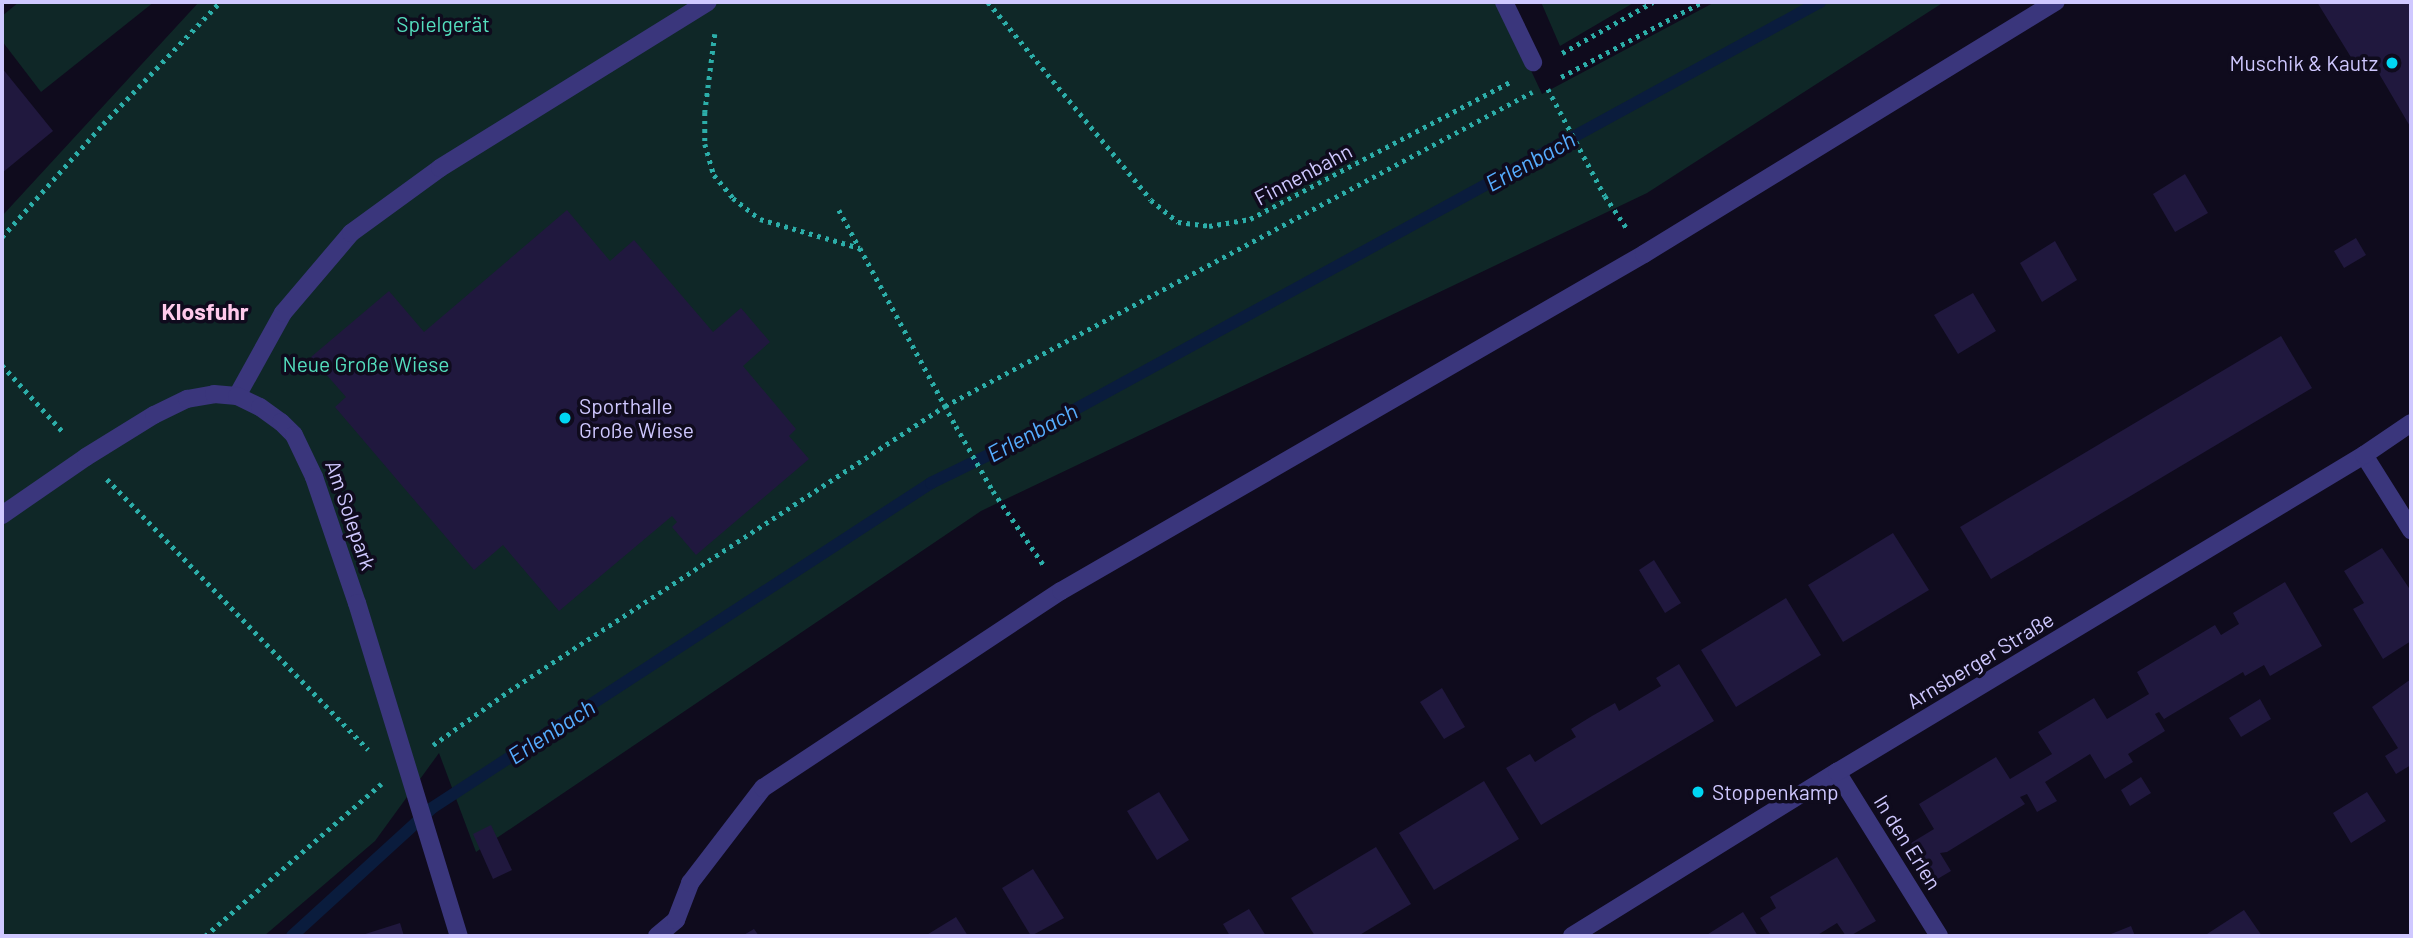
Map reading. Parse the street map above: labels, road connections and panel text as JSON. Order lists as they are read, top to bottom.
{
  "streets": {
    "street": ["Am Solepark", "Arnsberger Straße", "In den Erlen"],
    "path": ["Finnenbahn"]
  },
  "crossings": [
    ["Arnsberger Straße", "In den Erlen"]
  ],
  "districts": ["Klosfuhr"],
  "water": ["Erlenbach"],
  "parks": ["Spielgerät", "Neue Große Wiese"],
  "places": ["Muschik & Kautz", "Sporthalle Große Wiese", "Stoppenkamp"]
}
